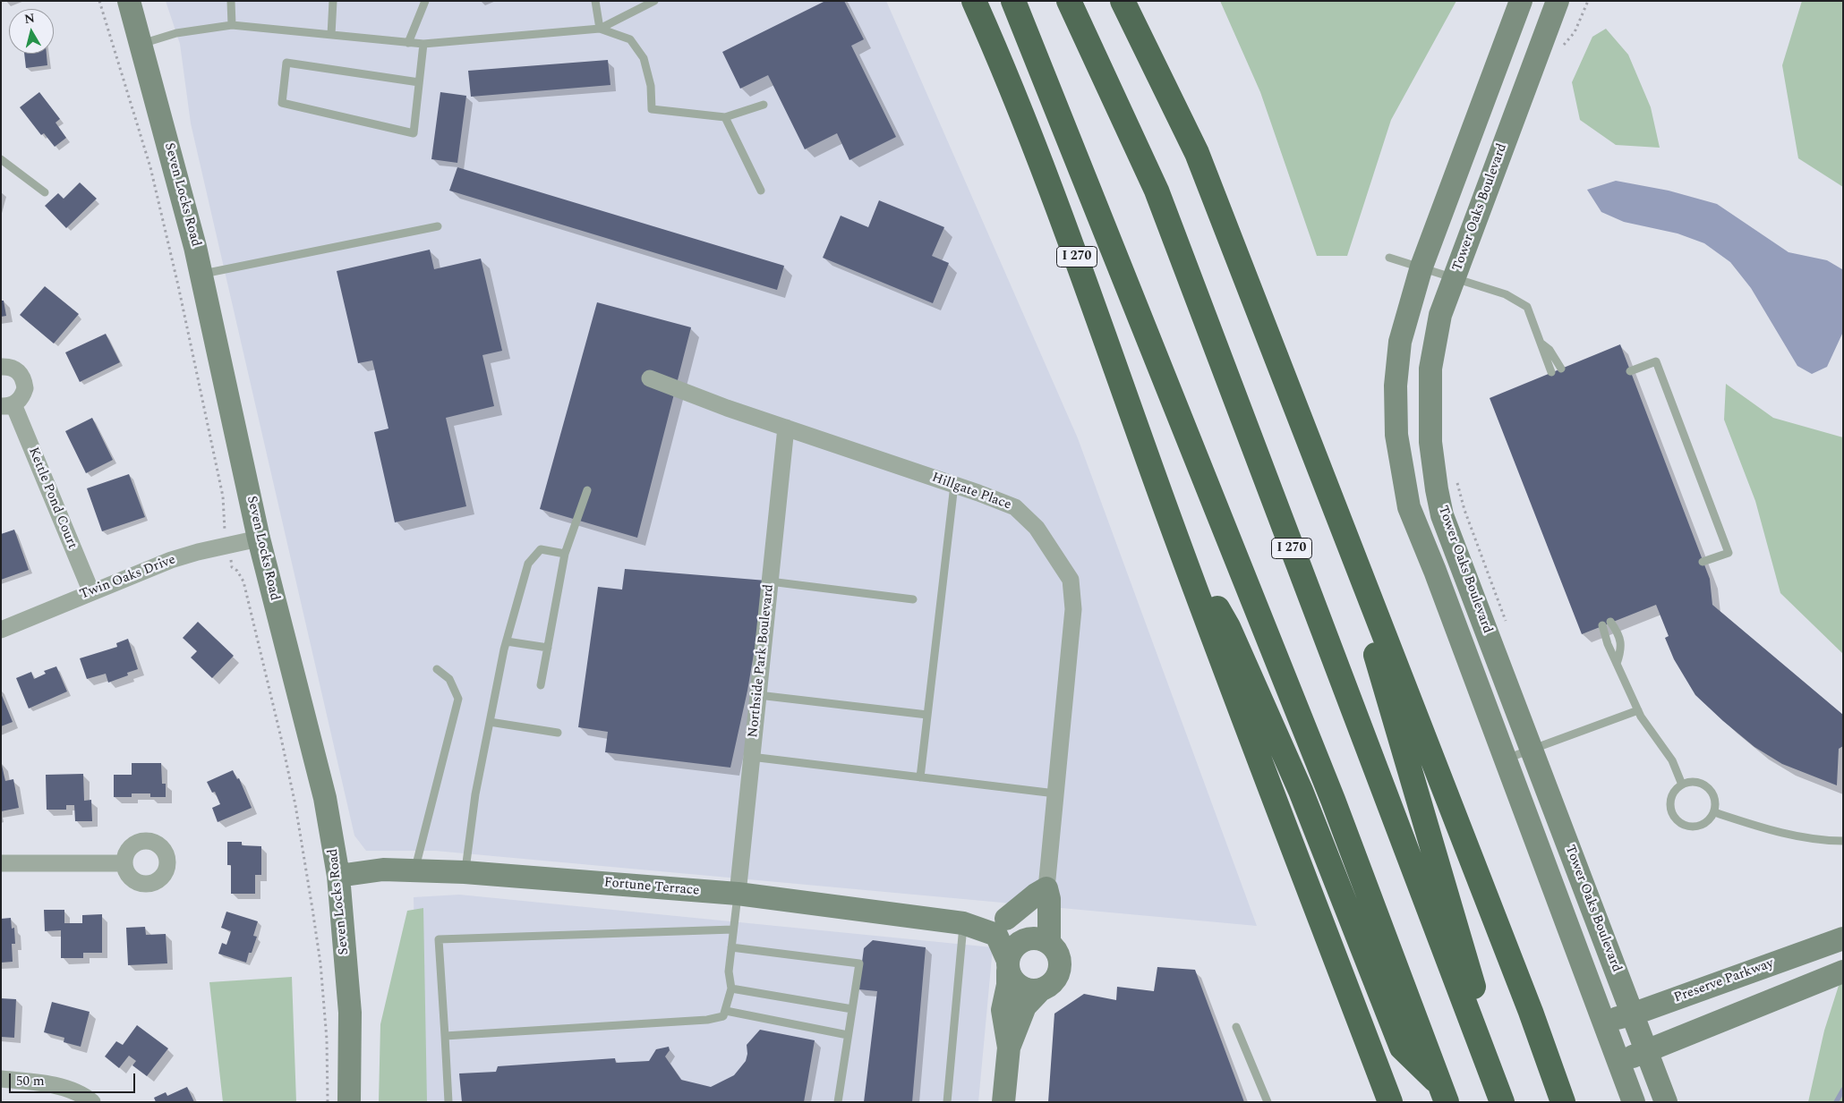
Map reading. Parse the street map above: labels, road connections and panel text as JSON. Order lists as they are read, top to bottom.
{
  "streets": {
    "highway": ["I 270"],
    "street": [
      "Seven Locks Road",
      "Tower Oaks Boulevard",
      "Hillgate Place",
      "Kettle Pond Court",
      "Twin Oaks Drive",
      "Northside Park Boulevard",
      "Fortune Terrace",
      "Preserve Parkway"
    ]
  },
  "crossings": [
    ["Seven Locks Road", "Twin Oaks Drive"],
    ["Seven Locks Road", "Fortune Terrace"],
    ["Tower Oaks Boulevard", "Preserve Parkway"],
    ["Hillgate Place", "Northside Park Boulevard"],
    ["Kettle Pond Court", "Twin Oaks Drive"],
    ["Northside Park Boulevard", "Fortune Terrace"]
  ],
  "scale_bar": "50 m",
  "north": "top"
}
